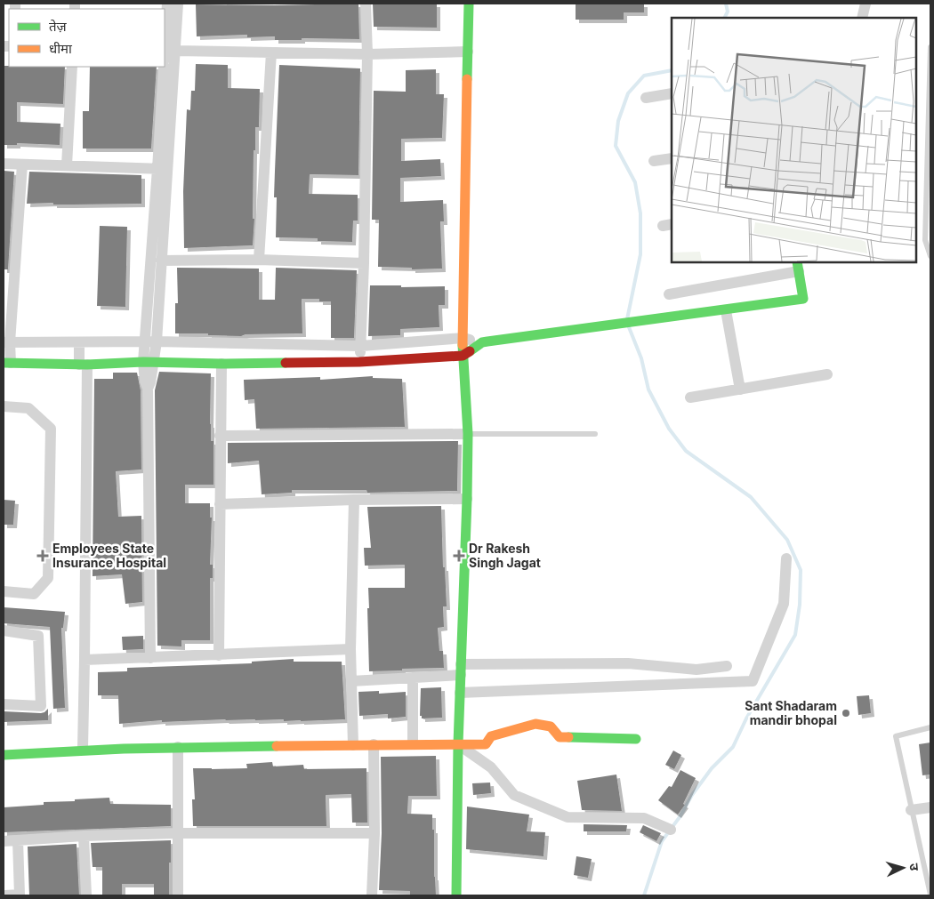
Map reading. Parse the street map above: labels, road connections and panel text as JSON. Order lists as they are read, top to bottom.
{
  "places": {
    "health": ["Employees State Insurance Hospital", "Dr Rakesh Singh Jagat"],
    "other": ["Sant Shadaram mandir bhopal"]
  },
  "legend": ["तेज़", "धीमा"],
  "north": "right"
}
